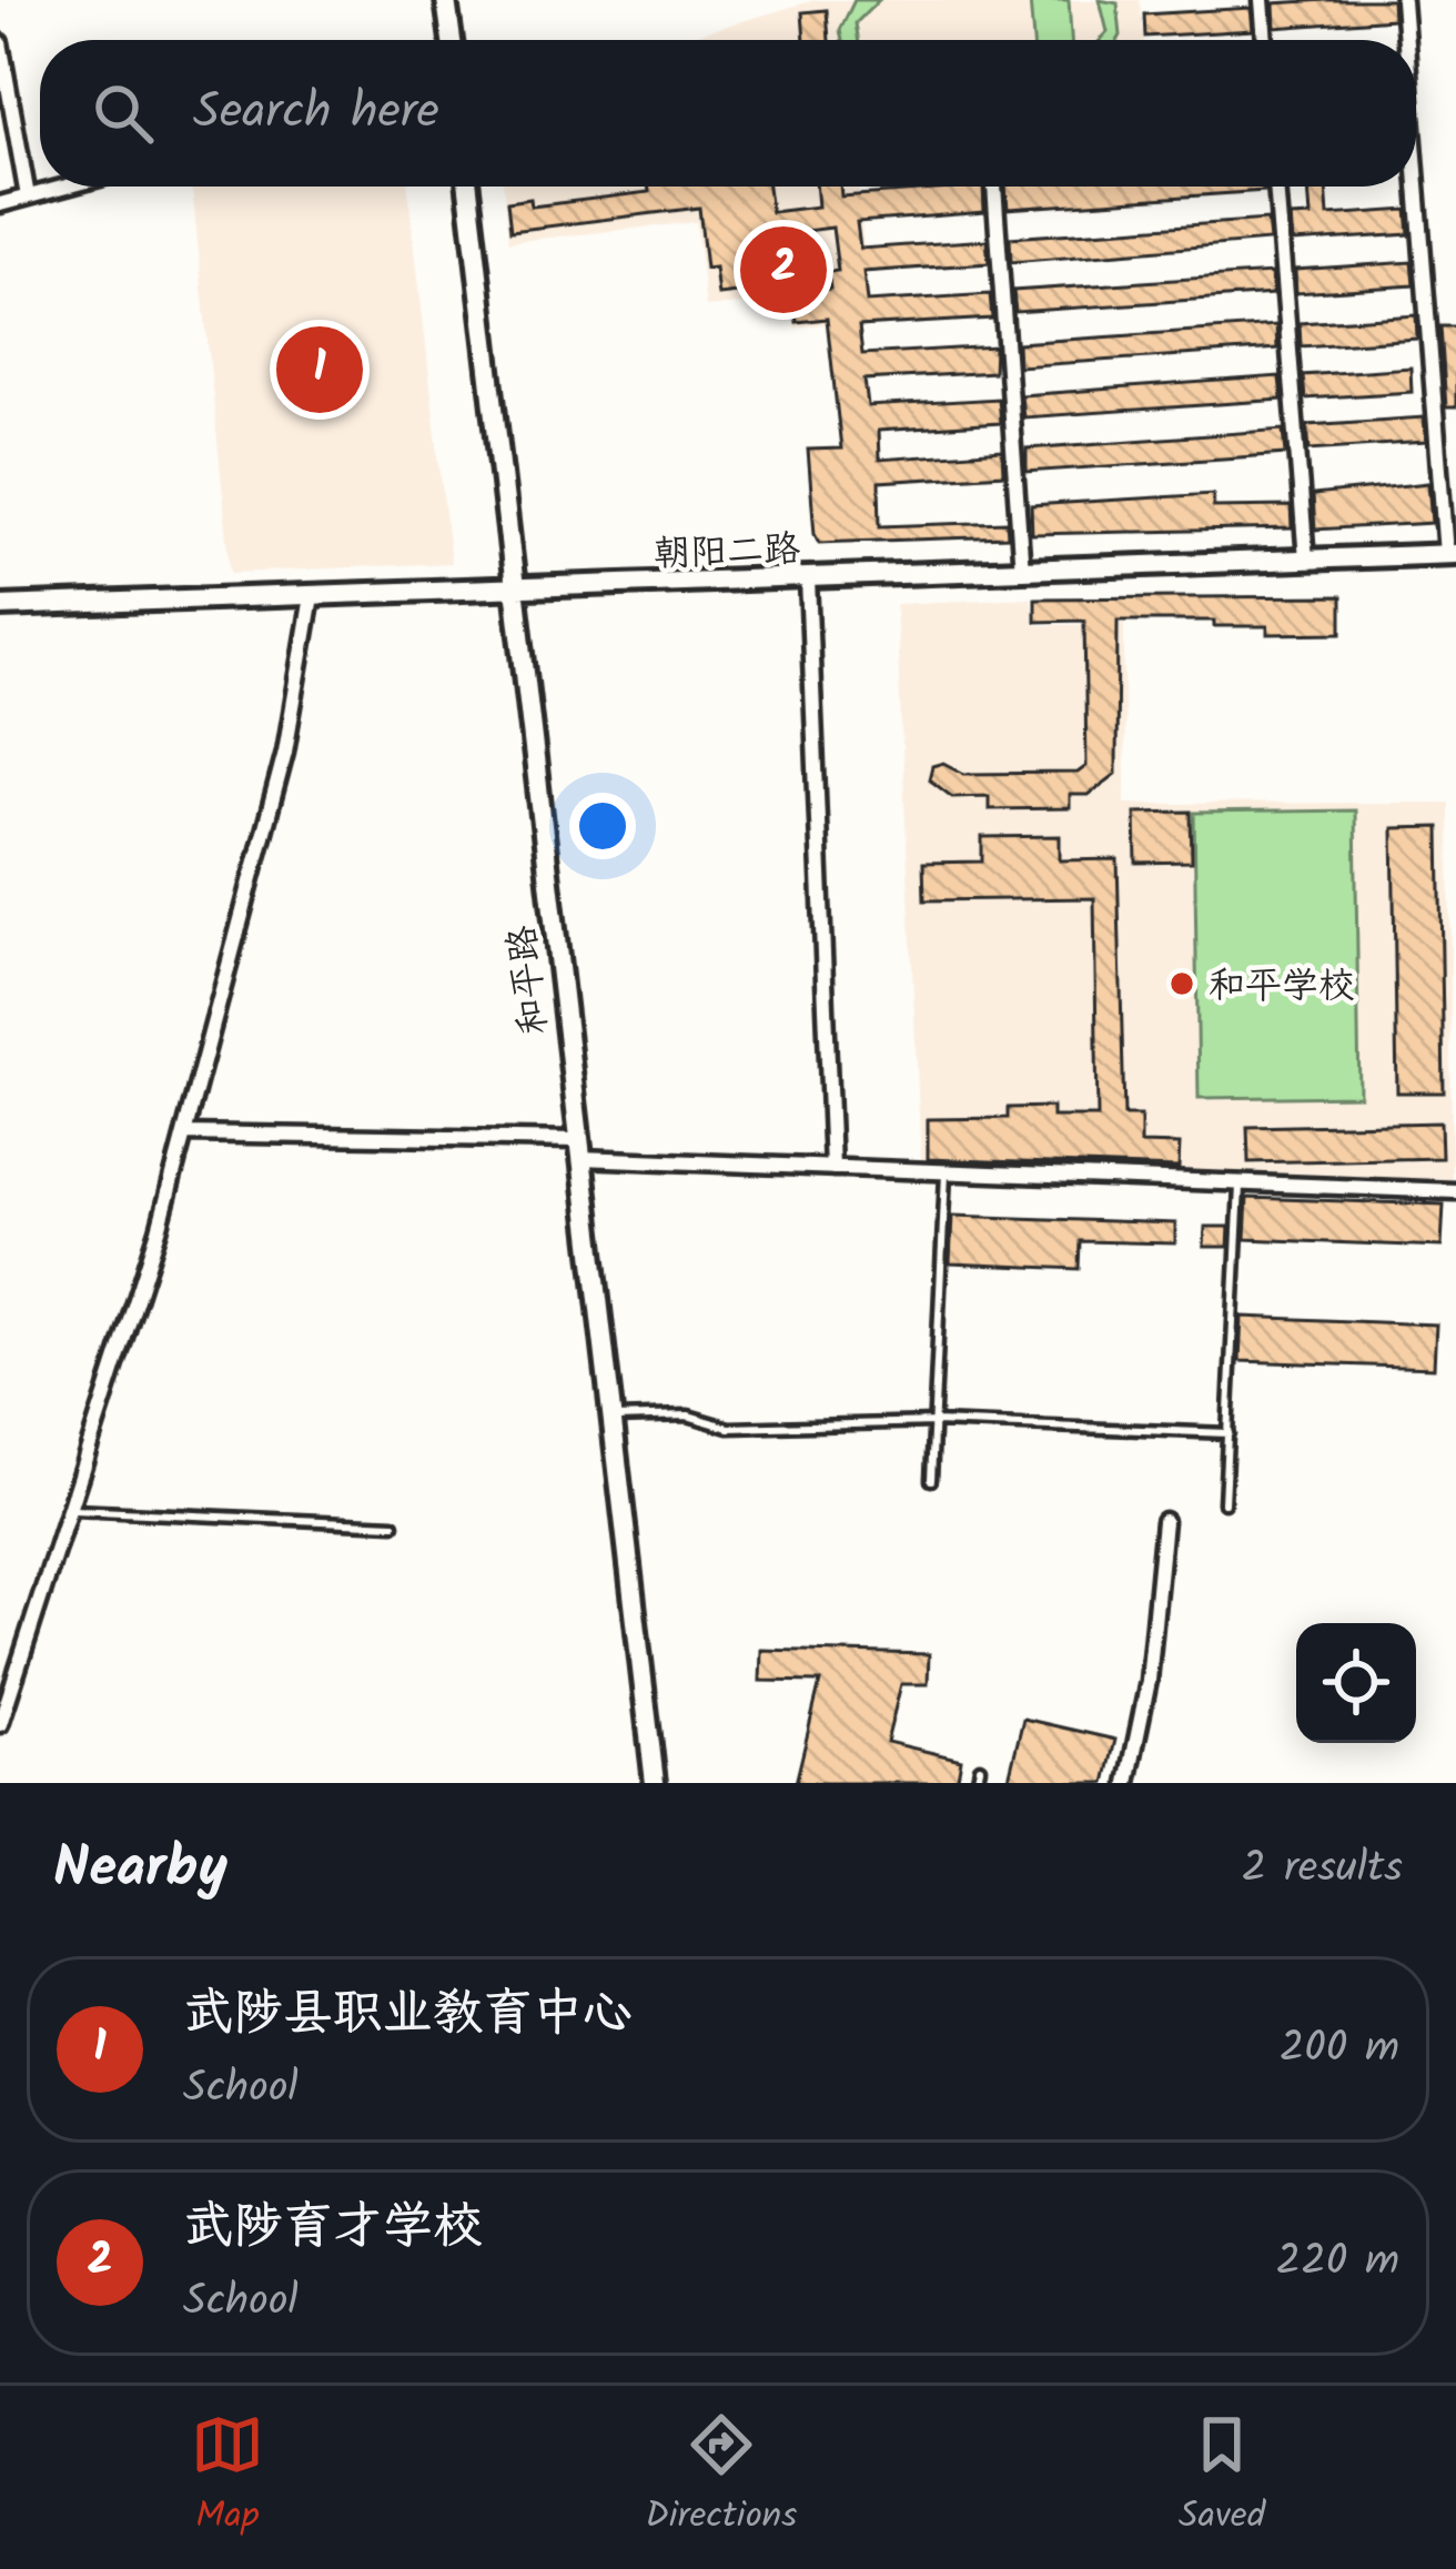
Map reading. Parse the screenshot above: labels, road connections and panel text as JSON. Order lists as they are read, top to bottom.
{
  "streets": {
    "street": ["朝阳二路", "和平路"]
  },
  "crossings": [
    ["朝阳二路", "和平路"]
  ],
  "places": ["和平学校"],
  "page": {
    "search": "Search here",
    "pins": ["2", "1"],
    "heading": ["Nearby", "2 results"],
    "list": [
      {
        "mark": "1",
        "name": "武陟县职业教育中心",
        "note": "School",
        "value": "200 m"
      },
      {
        "mark": "2",
        "name": "武陟育才学校",
        "note": "School",
        "value": "220 m"
      }
    ],
    "nav": ["Map", "Directions", "Saved"]
  }
}
